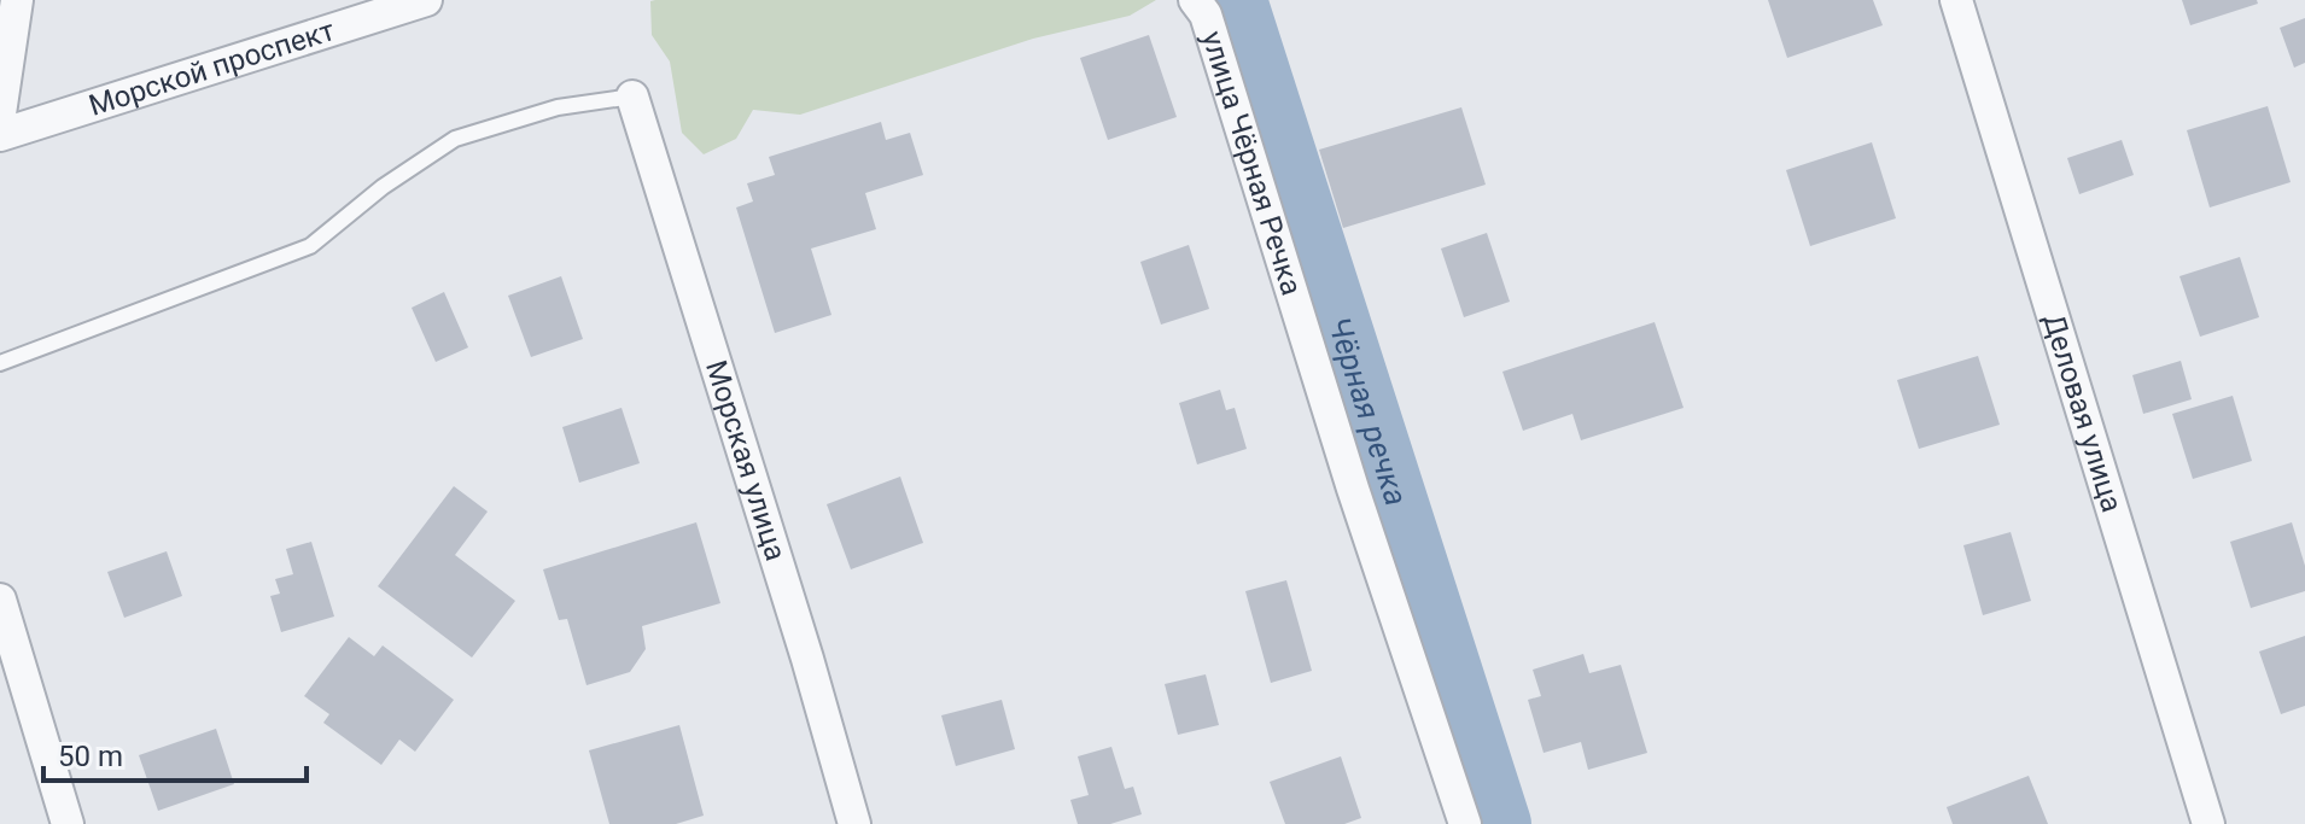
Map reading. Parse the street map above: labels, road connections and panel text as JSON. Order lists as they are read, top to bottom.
{
  "streets": {
    "street": [
      "Морской проспект",
      "улица Чёрная Речка",
      "Деловая улица",
      "Морская улица"
    ]
  },
  "water": ["Чёрная речка"],
  "scale_bar": "50 m"
}
